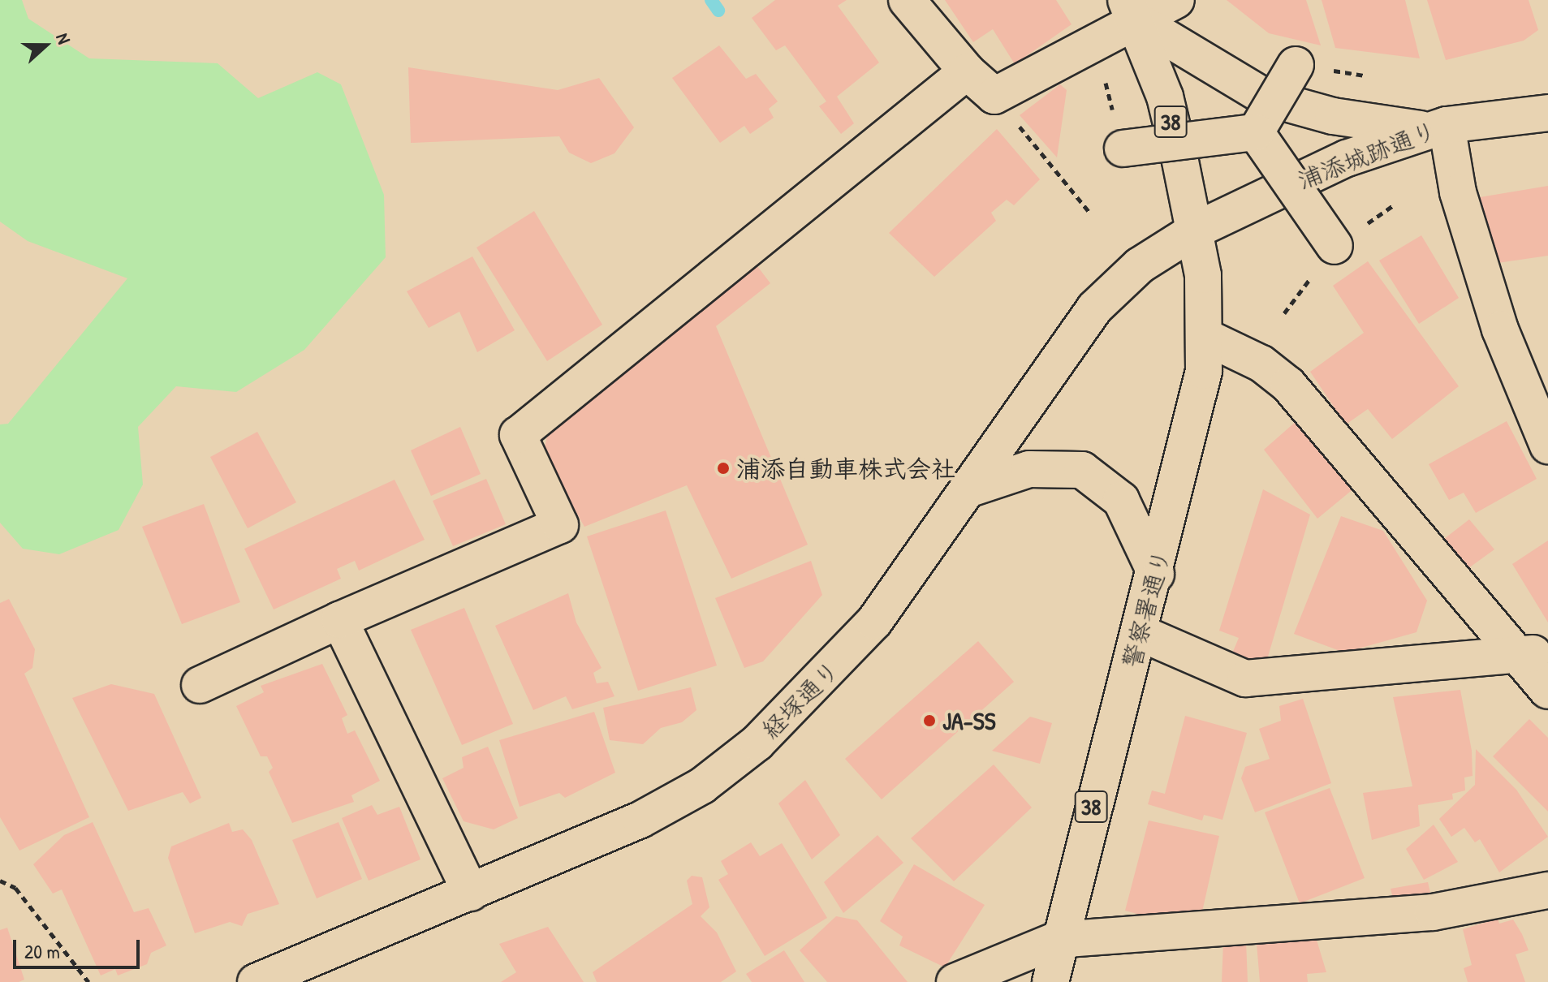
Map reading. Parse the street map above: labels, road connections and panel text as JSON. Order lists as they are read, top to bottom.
{
  "streets": {
    "street": [
      "38",
      "浦添城跡通り",
      "警察署通り",
      "経塚通り"
    ]
  },
  "crossings": [
    ["38", "浦添城跡通り"],
    ["38", "警察署通り"],
    ["38", "経塚通り"],
    ["浦添城跡通り", "警察署通り"],
    ["浦添城跡通り", "経塚通り"],
    ["警察署通り", "経塚通り"]
  ],
  "places": ["浦添自動車株式会社", "JA-SS"],
  "scale_bar": "20 m",
  "north": "right"
}
